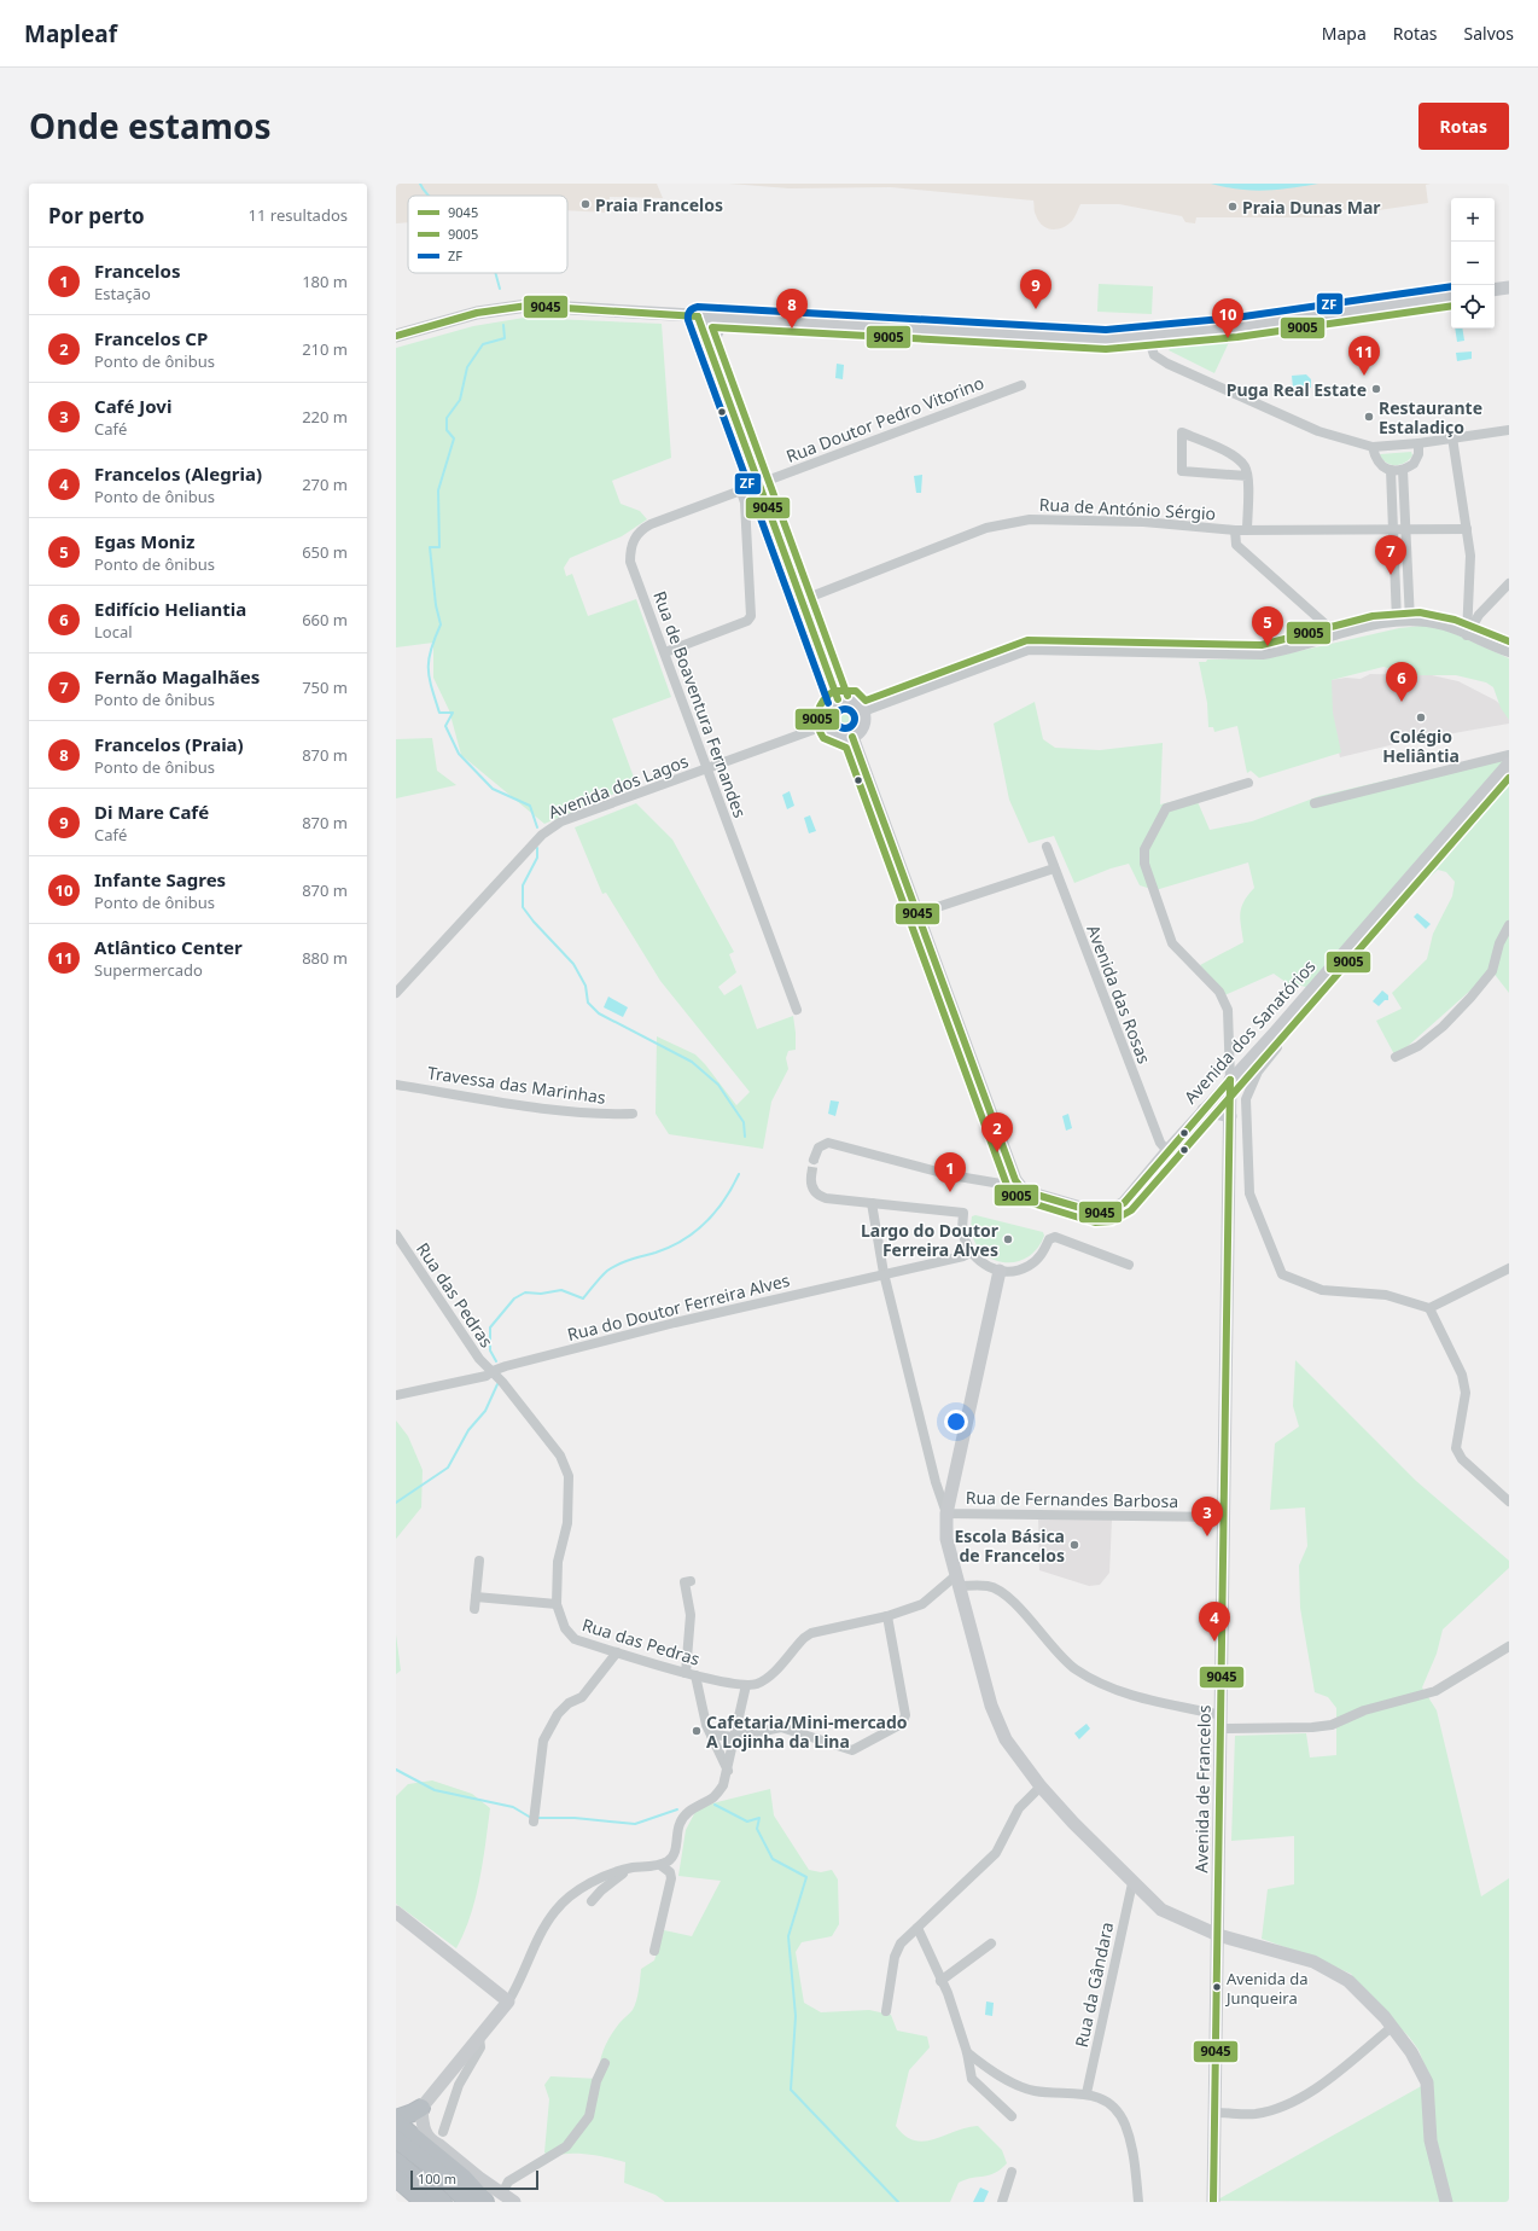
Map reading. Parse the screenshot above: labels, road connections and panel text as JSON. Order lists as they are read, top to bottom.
{
  "streets": {
    "main road": ["Avenida dos Sanatórios", "Avenida de Francelos"],
    "street": [
      "Rua Doutor Pedro Vitorino",
      "Rua de António Sérgio",
      "Rua de Boaventura Fernandes",
      "Avenida dos Lagos",
      "Avenida das Rosas",
      "Travessa das Marinhas",
      "Rua das Pedras",
      "Rua do Doutor Ferreira Alves",
      "Rua de Fernandes Barbosa",
      "Rua da Gândara"
    ]
  },
  "crossings": [
    ["Rua Doutor Pedro Vitorino", "Rua de Boaventura Fernandes"],
    ["Rua de Boaventura Fernandes", "Avenida dos Lagos"],
    ["Avenida das Rosas", "Avenida dos Sanatórios"],
    ["Avenida dos Sanatórios", "Avenida de Francelos"],
    ["Rua das Pedras", "Rua do Doutor Ferreira Alves"],
    ["Rua de Fernandes Barbosa", "Avenida de Francelos"]
  ],
  "places": [
    "Praia Francelos",
    "Praia Dunas Mar",
    "Puga Real Estate",
    "Restaurante Estaladiço",
    "Colégio Heliântia",
    "Largo do Doutor Ferreira Alves",
    "Escola Básica de Francelos",
    "Cafetaria/Mini-mercado A Lojinha da Lina",
    "Avenida da Junqueira"
  ],
  "lines": ["transit line ZF", "transit line 9045", "transit line 9005"],
  "legend": ["9045", "9005", "ZF"],
  "scale_bar": "100 m",
  "page": {
    "header": "Mapleaf",
    "nav": ["Mapa", "Rotas", "Salvos"],
    "title": "Onde estamos",
    "buttons": "Rotas",
    "heading": ["Por perto", "11 resultados"],
    "map_buttons": ["+", "−"],
    "list": [
      {
        "mark": "1",
        "name": "Francelos",
        "note": "Estação",
        "value": "180 m"
      },
      {
        "mark": "2",
        "name": "Francelos CP",
        "note": "Ponto de ônibus",
        "value": "210 m"
      },
      {
        "mark": "3",
        "name": "Café Jovi",
        "note": "Café",
        "value": "220 m"
      },
      {
        "mark": "4",
        "name": "Francelos (Alegria)",
        "note": "Ponto de ônibus",
        "value": "270 m"
      },
      {
        "mark": "5",
        "name": "Egas Moniz",
        "note": "Ponto de ônibus",
        "value": "650 m"
      },
      {
        "mark": "6",
        "name": "Edifício Heliantia",
        "note": "Local",
        "value": "660 m"
      },
      {
        "mark": "7",
        "name": "Fernão Magalhães",
        "note": "Ponto de ônibus",
        "value": "750 m"
      },
      {
        "mark": "8",
        "name": "Francelos (Praia)",
        "note": "Ponto de ônibus",
        "value": "870 m"
      },
      {
        "mark": "9",
        "name": "Di Mare Café",
        "note": "Café",
        "value": "870 m"
      },
      {
        "mark": "10",
        "name": "Infante Sagres",
        "note": "Ponto de ônibus",
        "value": "870 m"
      },
      {
        "mark": "11",
        "name": "Atlântico Center",
        "note": "Supermercado",
        "value": "880 m"
      }
    ],
    "pins": [
      "9",
      "8",
      "10",
      "11",
      "7",
      "5",
      "6",
      "2",
      "1",
      "3",
      "4"
    ],
    "scale": "100 m"
  }
}
